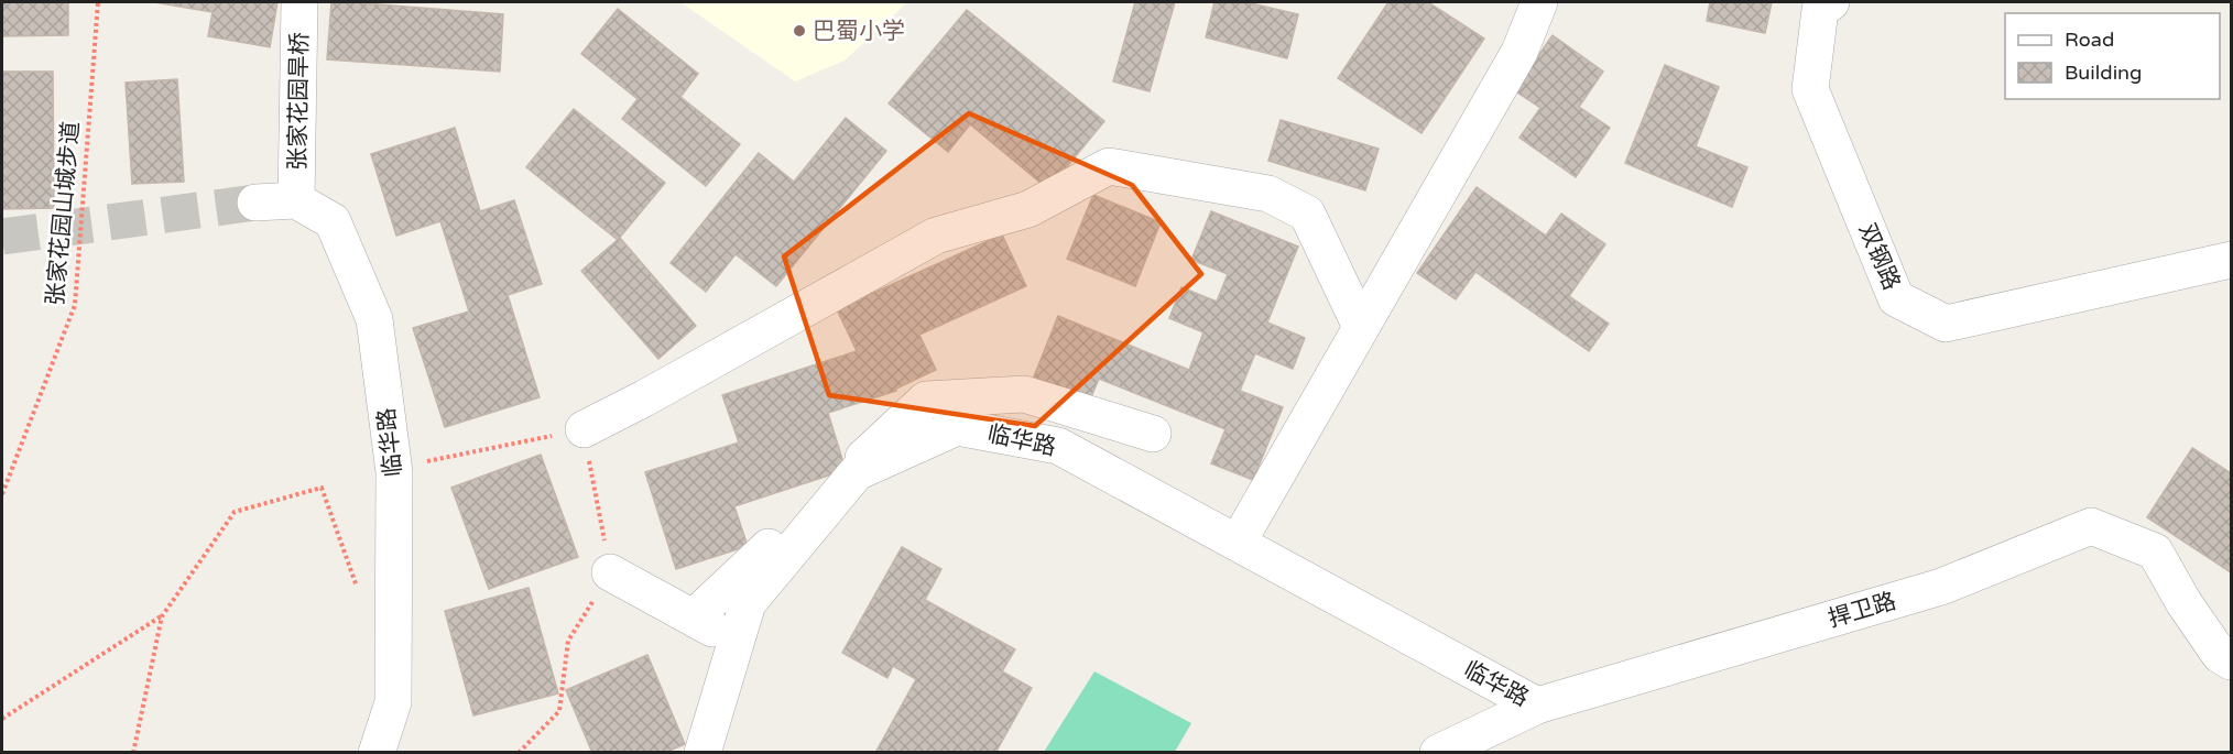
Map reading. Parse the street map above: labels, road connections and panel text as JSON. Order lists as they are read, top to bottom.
{
  "streets": {
    "street": [
      "张家花园旱桥",
      "双钢路",
      "临华路",
      "捍卫路"
    ],
    "path": ["张家花园山城步道"]
  },
  "crossings": [
    ["张家花园旱桥", "临华路"],
    ["临华路", "捍卫路"]
  ],
  "places": ["巴蜀小学"],
  "legend": ["Road", "Building"]
}
